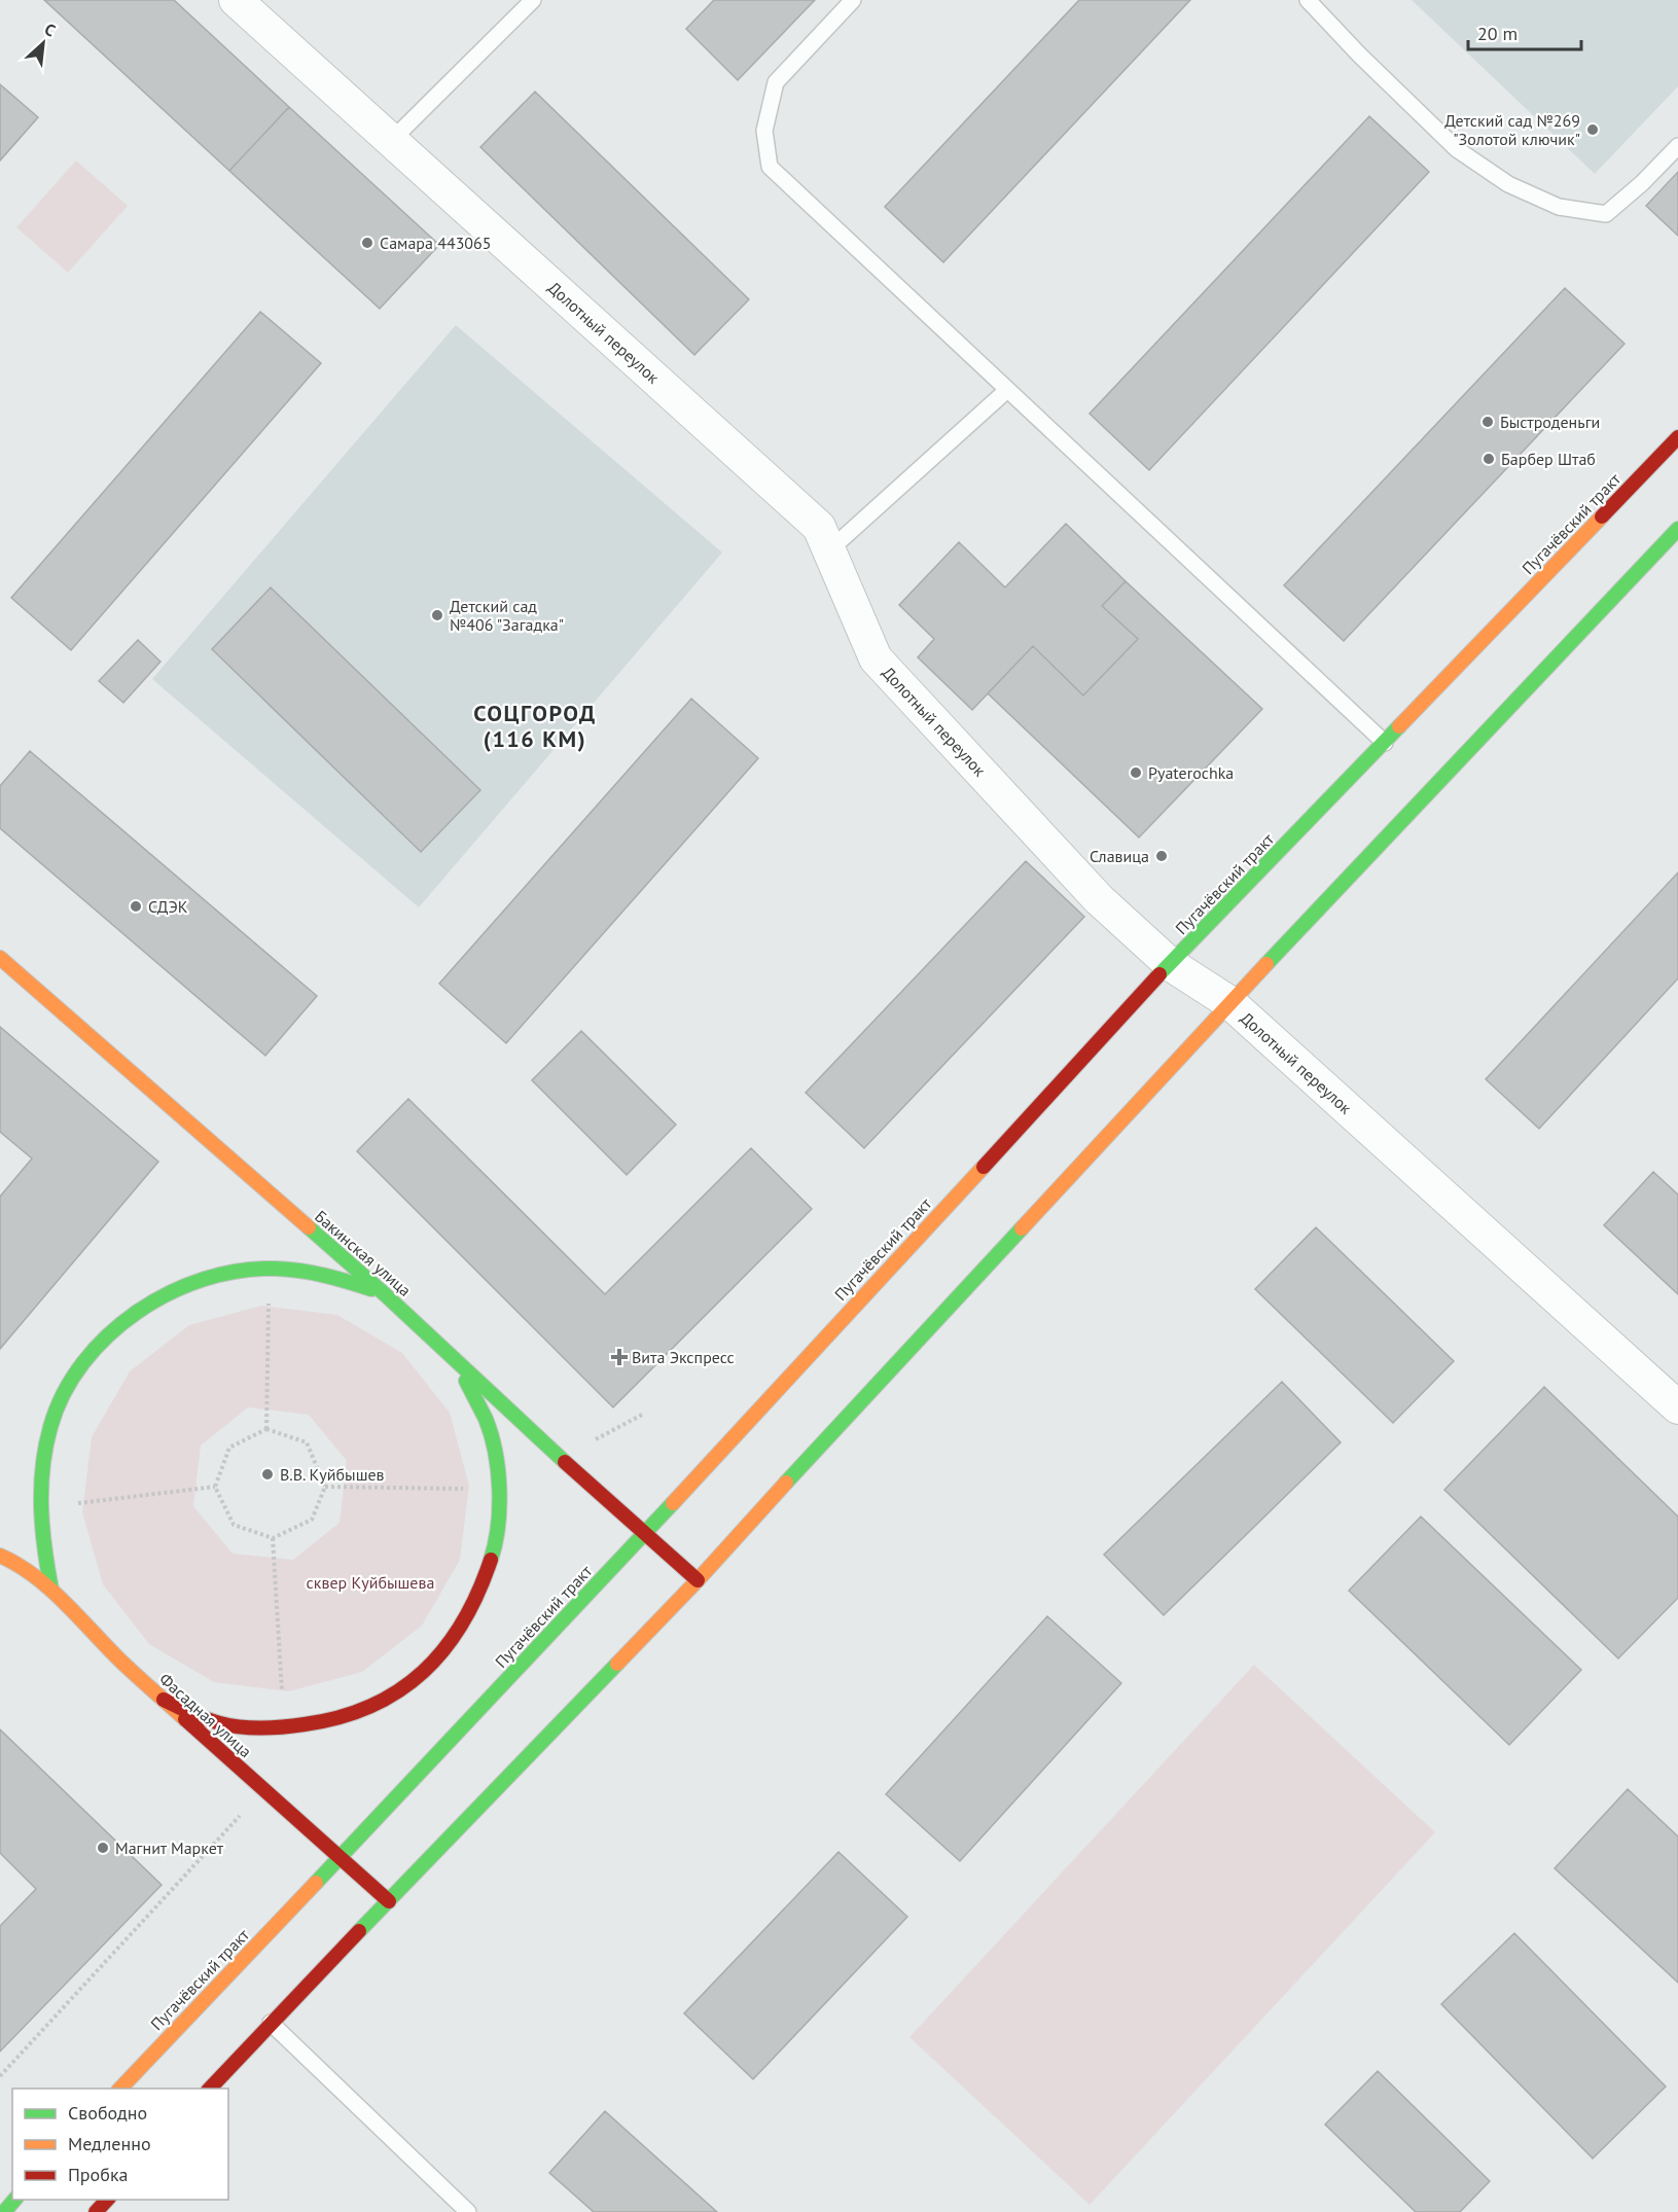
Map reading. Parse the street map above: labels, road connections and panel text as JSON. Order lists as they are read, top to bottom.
{
  "streets": {
    "main road": ["Пугачёвский тракт", "Бакинская улица", "Фасадная улица"],
    "street": ["Долотный переулок"]
  },
  "crossings": [
    ["Долотный переулок", "Пугачёвский тракт"],
    ["Пугачёвский тракт", "Бакинская улица"],
    ["Пугачёвский тракт", "Фасадная улица"]
  ],
  "districts": ["СОЦГОРОД (116 КМ)"],
  "parks": ["сквер Куйбышева"],
  "places": {
    "other": [
      "Детский сад №269 \"Золотой ключик\"",
      "Самара 443065",
      "Быстроденьги",
      "Барбер Штаб",
      "Детский сад №406 \"Загадка\"",
      "Pyaterochka",
      "Славица",
      "СДЭК",
      "В.В. Куйбышев",
      "Магнит Маркет"
    ],
    "health": ["Вита Экспресс"]
  },
  "legend": ["Свободно", "Медленно", "Пробка"],
  "scale_bar": "20 m",
  "north": "top right"
}
